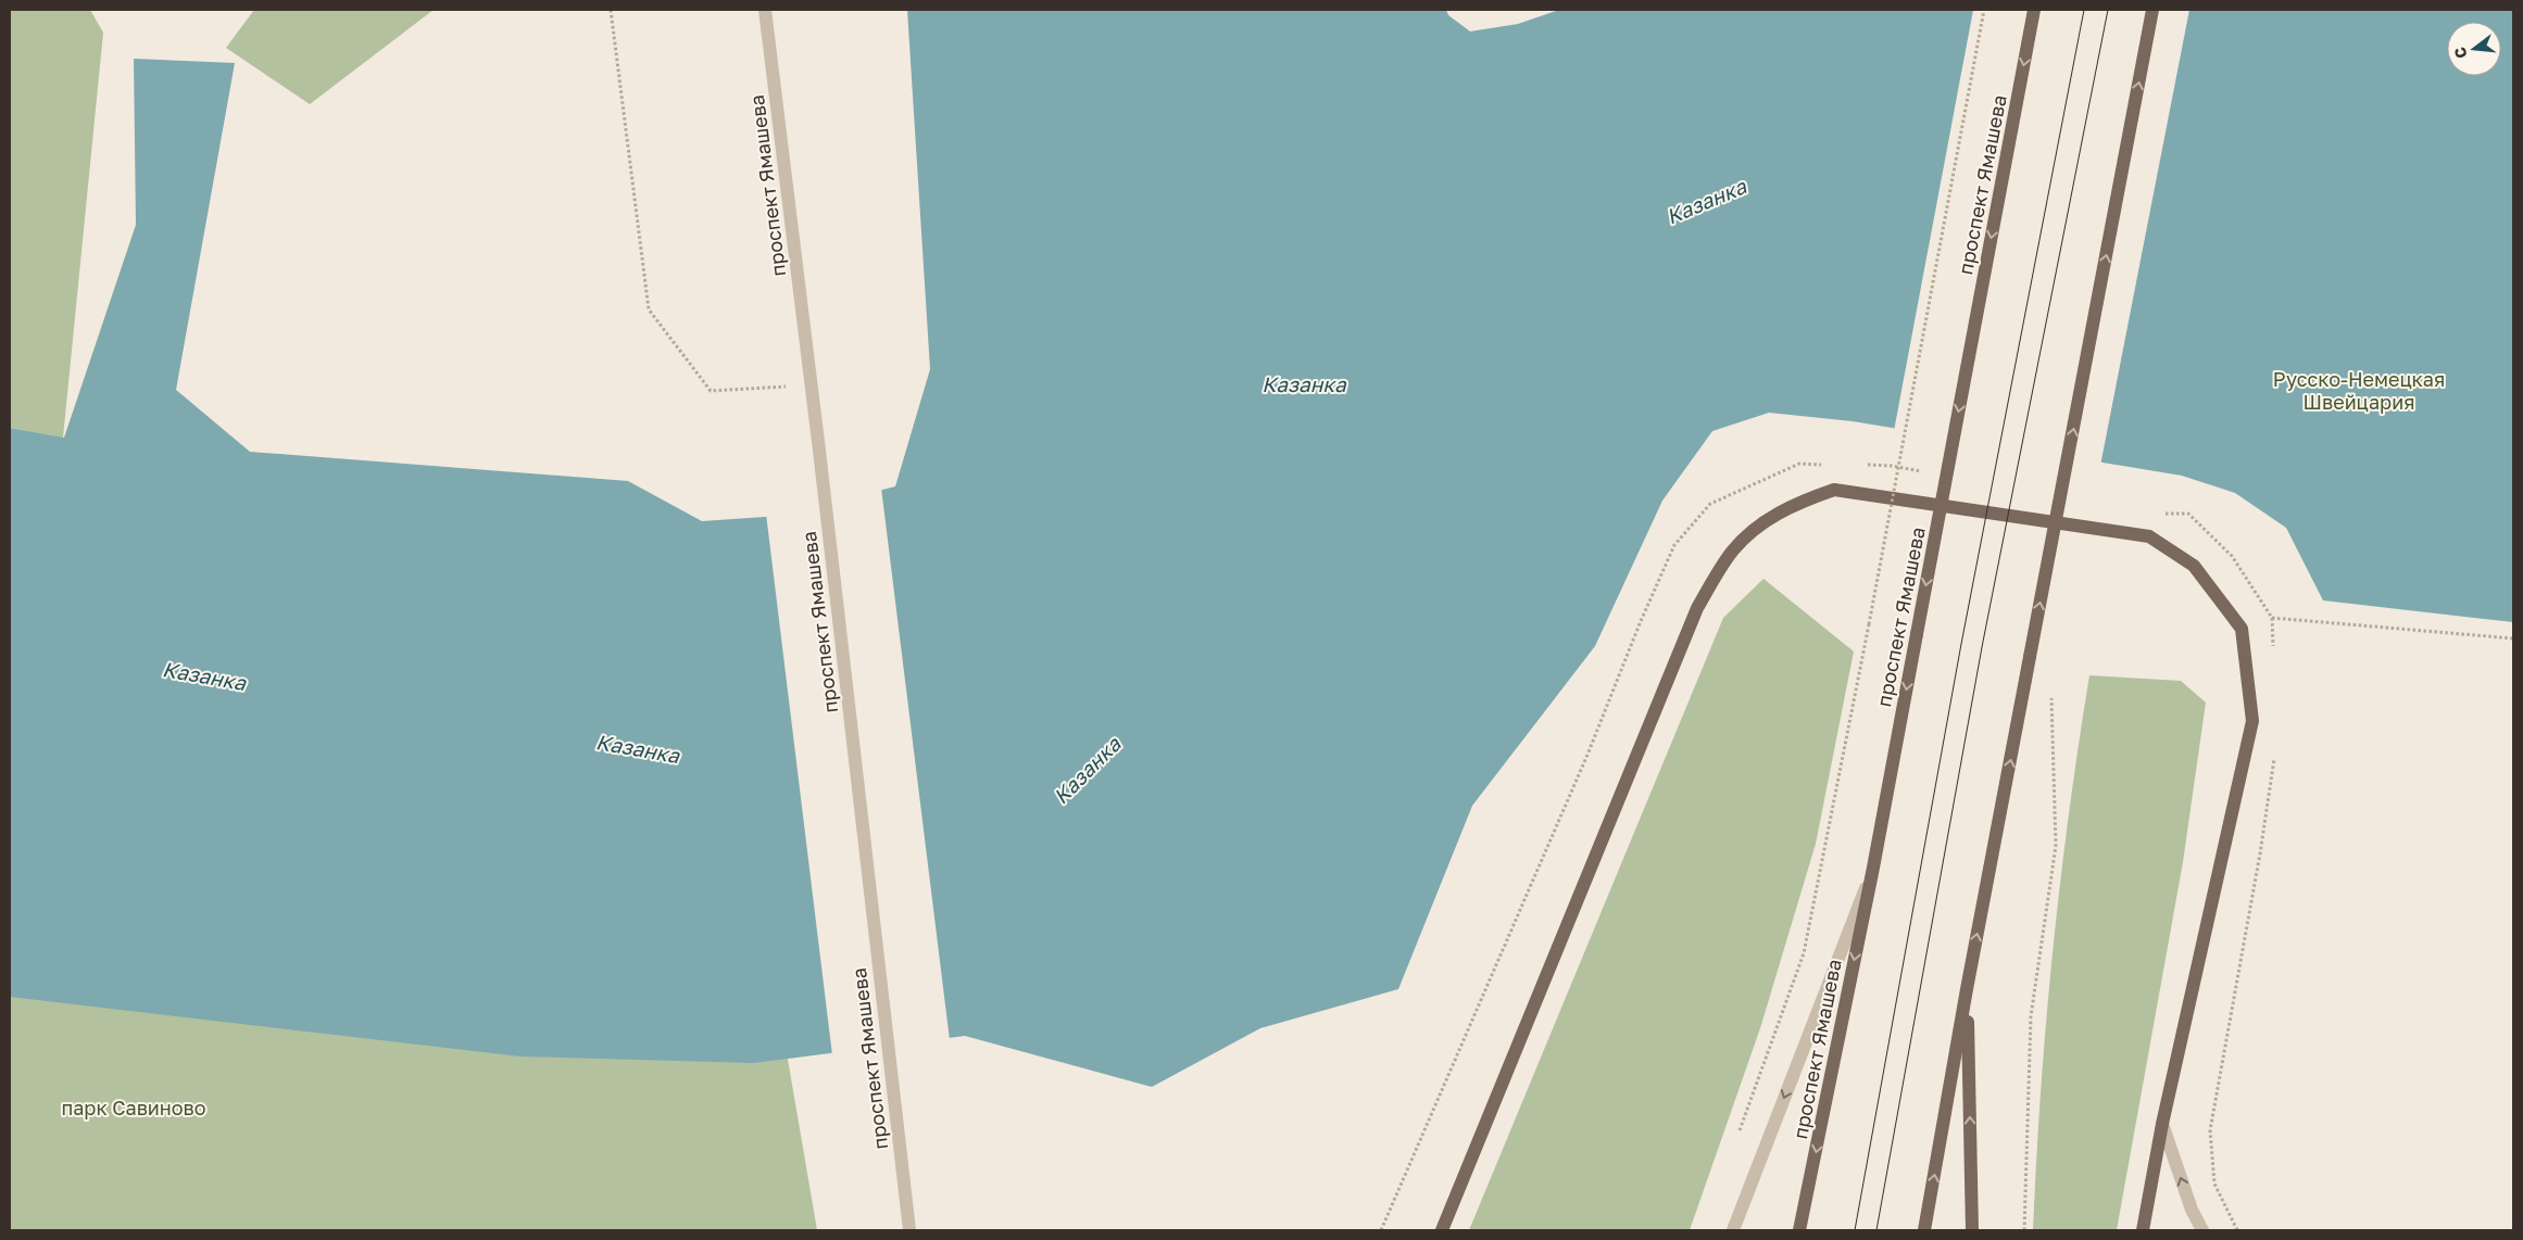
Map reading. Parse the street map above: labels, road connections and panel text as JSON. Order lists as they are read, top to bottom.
{
  "streets": {
    "main road": ["проспект Ямашева"]
  },
  "water": ["Казанка"],
  "parks": ["Русско-Немецкая Швейцария", "парк Савиново"],
  "north": "left"
}
